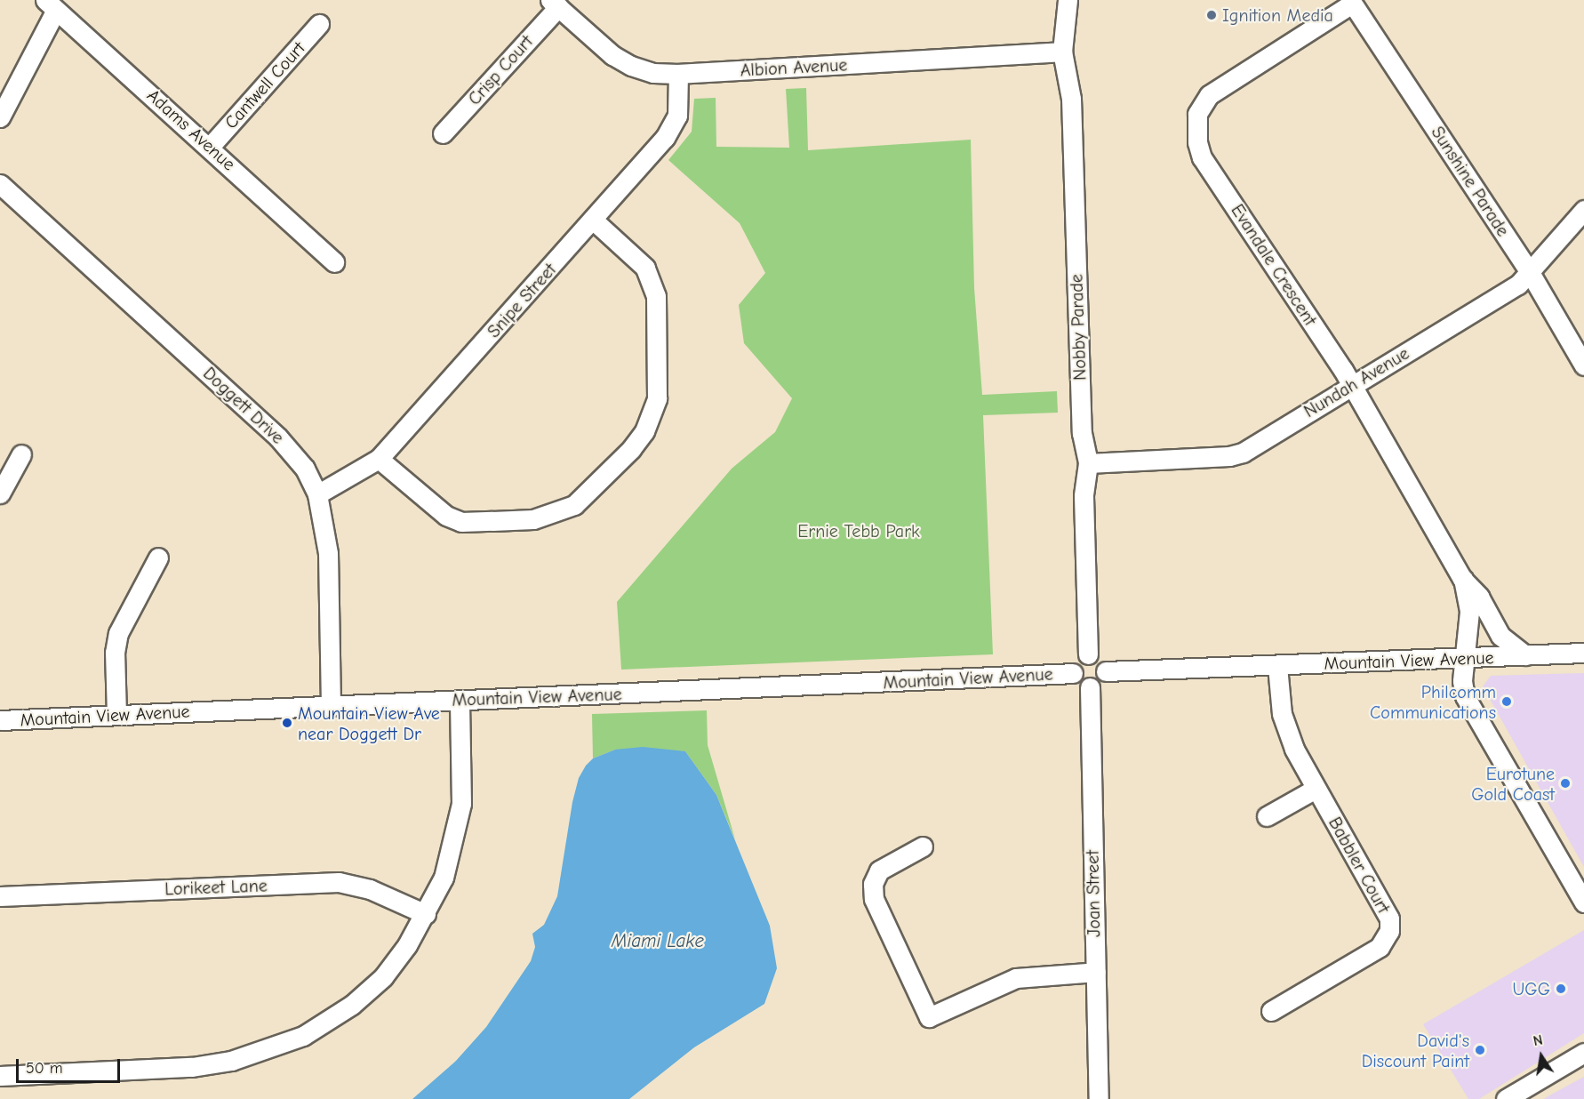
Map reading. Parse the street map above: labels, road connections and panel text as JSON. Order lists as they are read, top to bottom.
{
  "streets": {
    "street": [
      "Albion Avenue",
      "Crisp Court",
      "Cantwell Court",
      "Adams Avenue",
      "Sunshine Parade",
      "Evandale Crescent",
      "Snipe Street",
      "Nobby Parade",
      "Nundah Avenue",
      "Doggett Drive",
      "Mountain View Avenue",
      "Babbler Court",
      "Lorikeet Lane",
      "Joan Street"
    ]
  },
  "crossings": [
    ["Albion Avenue", "Crisp Court"],
    ["Albion Avenue", "Snipe Street"],
    ["Albion Avenue", "Nobby Parade"],
    ["Cantwell Court", "Adams Avenue"],
    ["Sunshine Parade", "Evandale Crescent"],
    ["Sunshine Parade", "Nundah Avenue"],
    ["Evandale Crescent", "Nundah Avenue"],
    ["Evandale Crescent", "Mountain View Avenue"],
    ["Snipe Street", "Doggett Drive"],
    ["Nobby Parade", "Nundah Avenue"],
    ["Nobby Parade", "Mountain View Avenue"],
    ["Nobby Parade", "Joan Street"],
    ["Doggett Drive", "Mountain View Avenue"],
    ["Mountain View Avenue", "Babbler Court"],
    ["Mountain View Avenue", "Joan Street"]
  ],
  "water": ["Miami Lake"],
  "parks": ["Ernie Tebb Park"],
  "places": [
    "Ignition Media",
    "Philcomm Communications",
    "Mountain View Ave near Doggett Dr",
    "Eurotune Gold Coast",
    "UGG",
    "David's Discount Paint"
  ],
  "scale_bar": "50 m",
  "north": "top"
}
